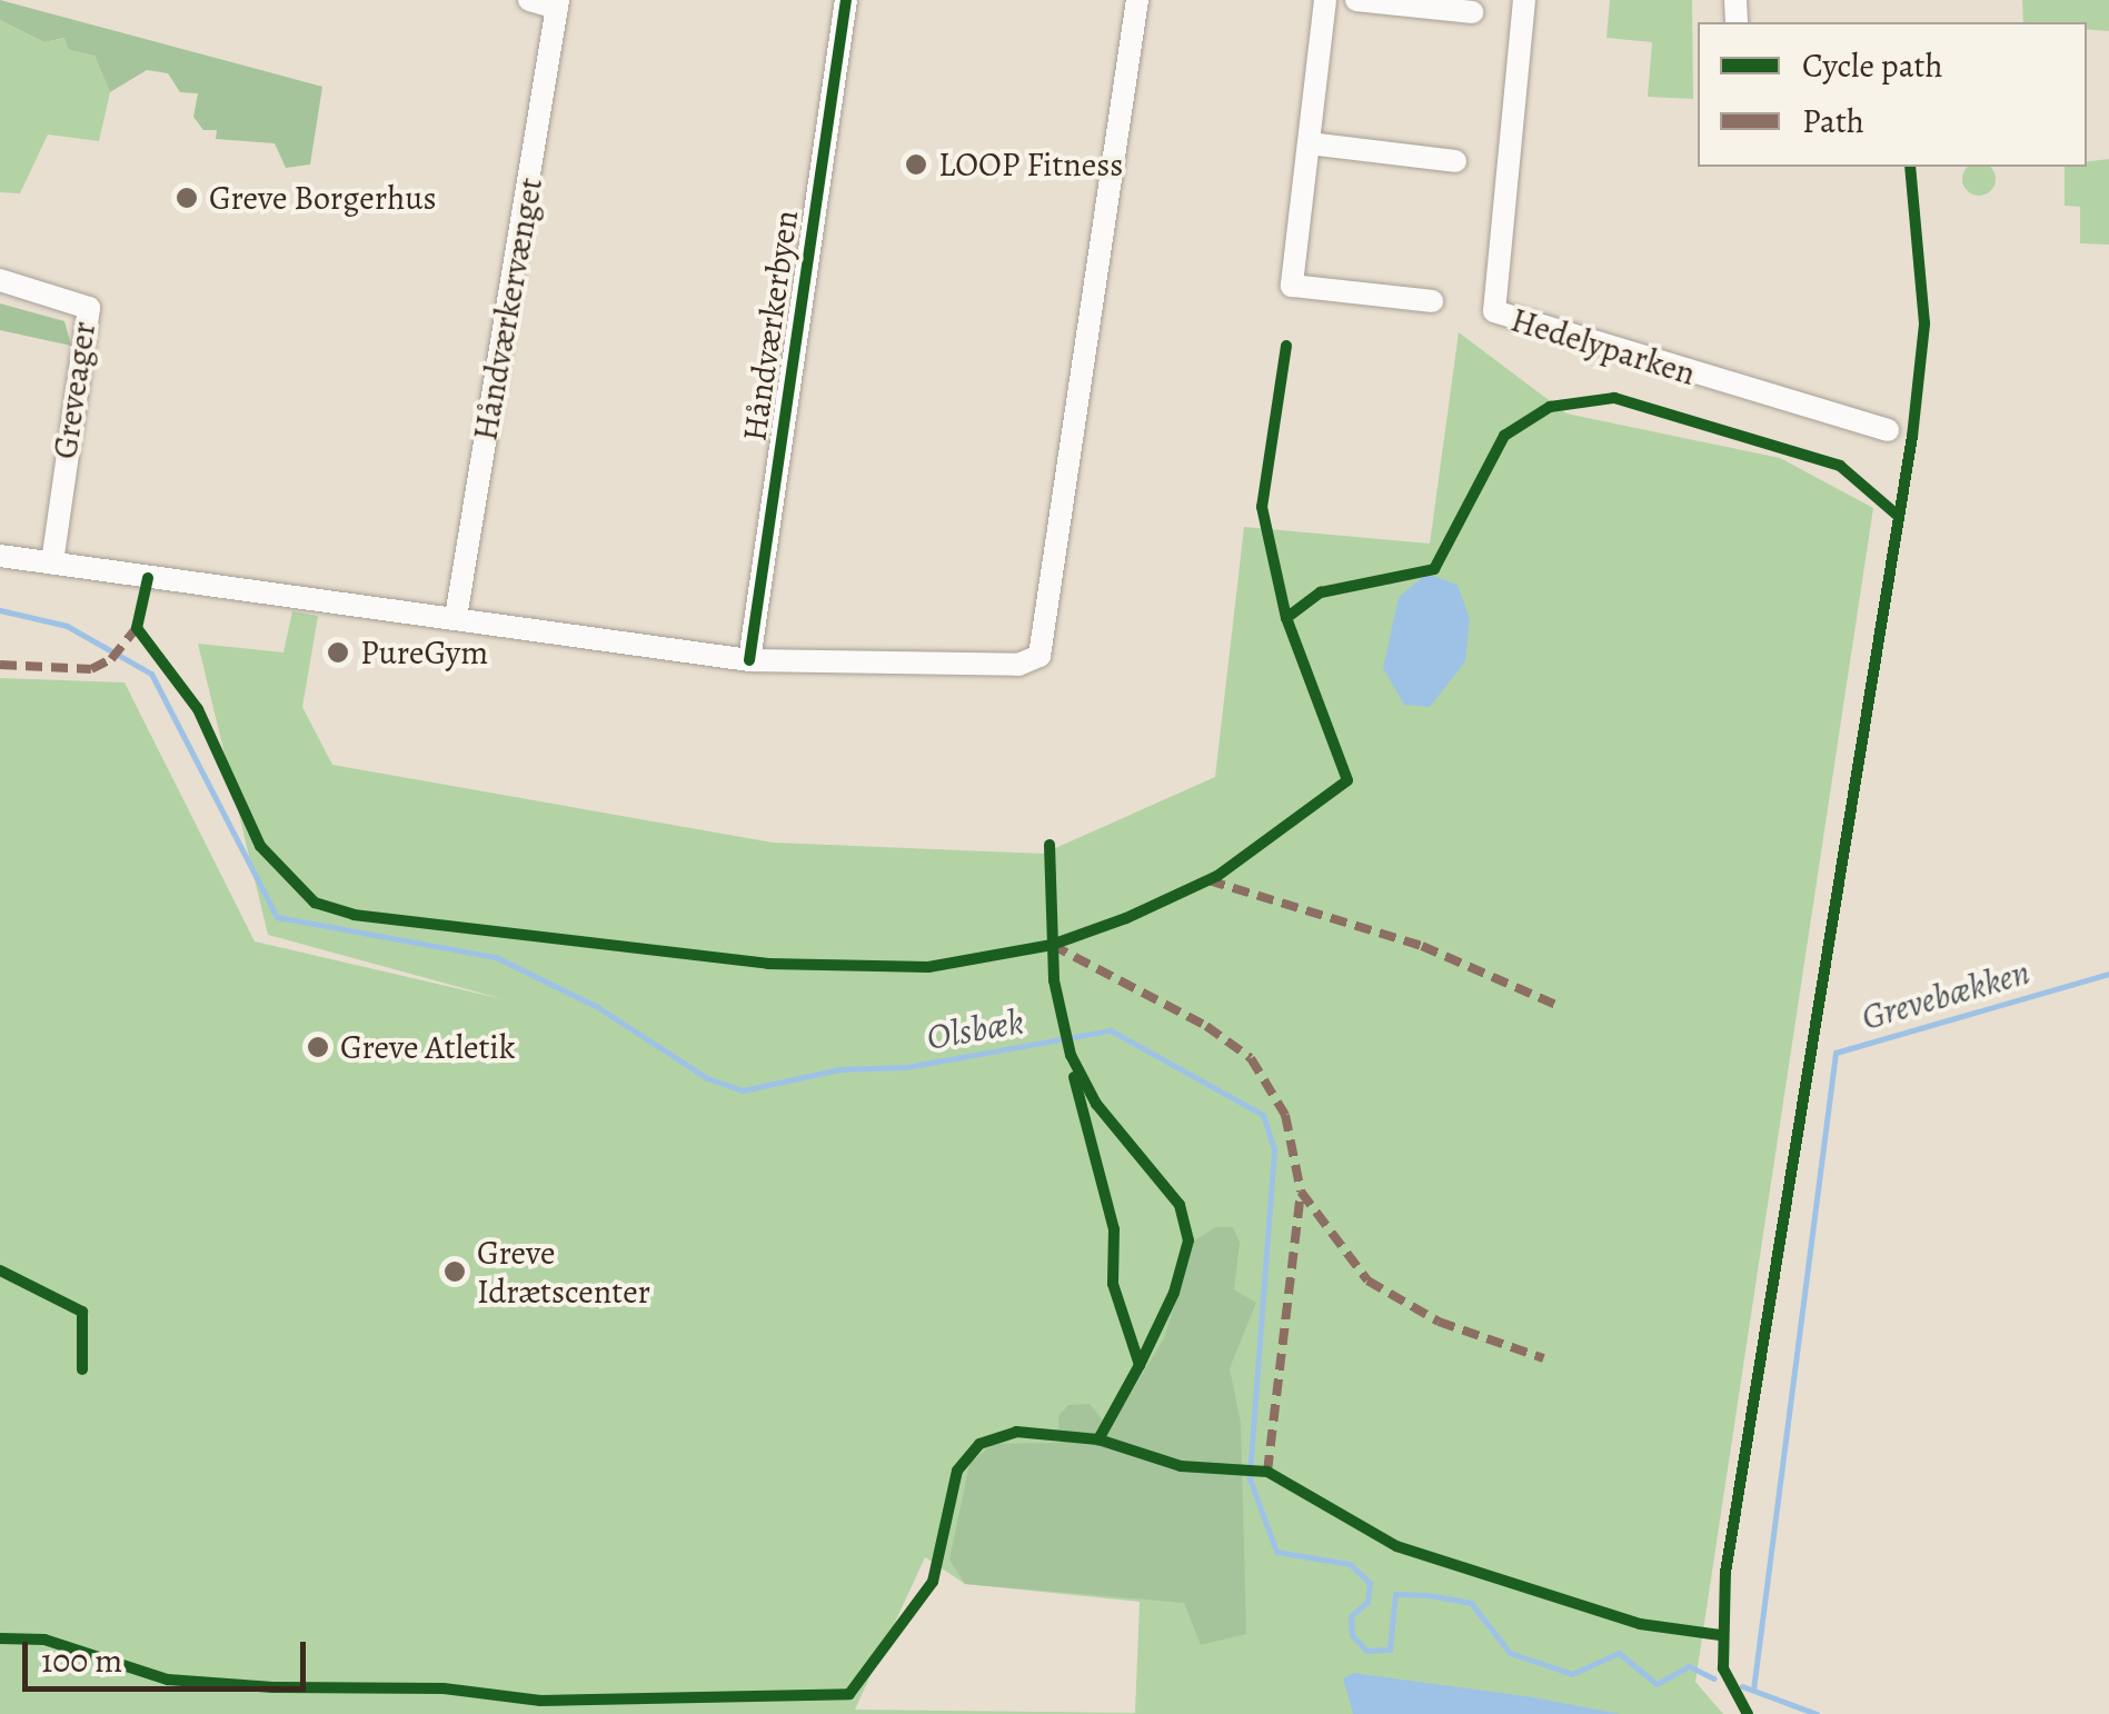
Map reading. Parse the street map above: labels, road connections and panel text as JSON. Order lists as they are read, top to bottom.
{
  "streets": {
    "street": [
      "Håndværkervænget",
      "Håndværkerbyen",
      "Hedelyparken",
      "Greveager"
    ]
  },
  "water": ["Grevebækken", "Olsbæk"],
  "places": [
    "LOOP Fitness",
    "Greve Borgerhus",
    "PureGym",
    "Greve Atletik",
    "Greve Idrætscenter"
  ],
  "legend": ["Cycle path", "Path"],
  "scale_bar": "100 m"
}
